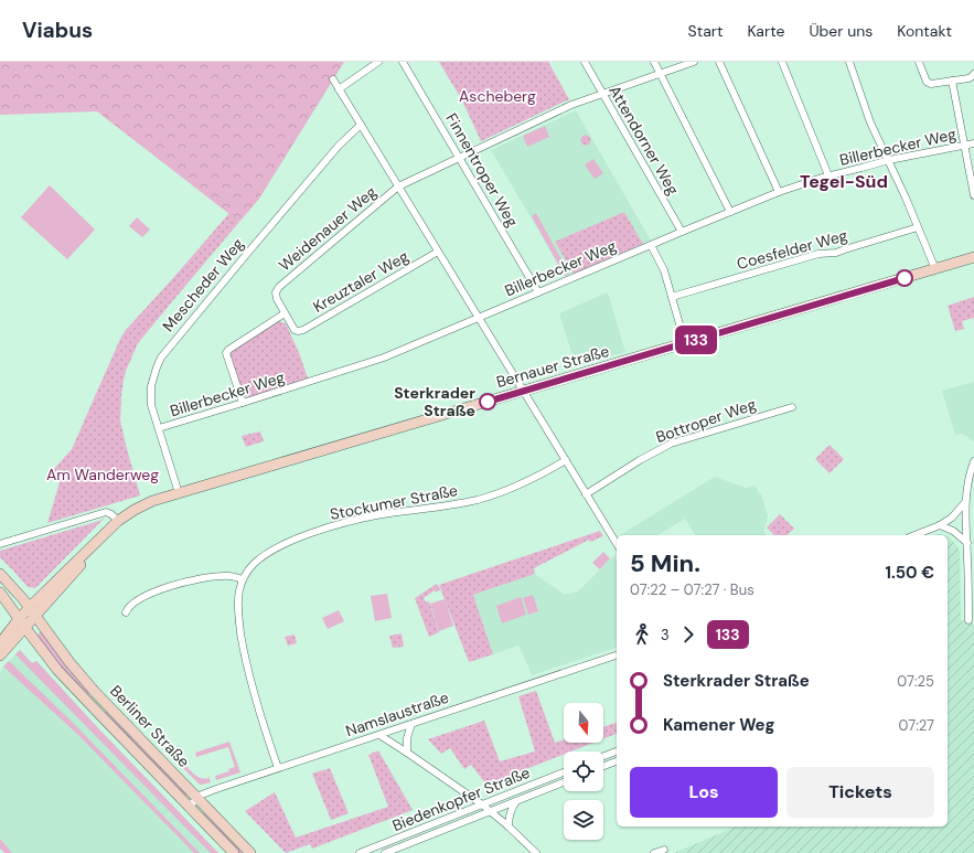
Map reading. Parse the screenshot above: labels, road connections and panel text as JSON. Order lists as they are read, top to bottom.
{
  "streets": {
    "main road": ["Bernauer Straße", "Berliner Straße"],
    "street": [
      "Attendorner Weg",
      "Billerbecker Weg",
      "Finnentroper Weg",
      "Weidenauer Weg",
      "Coesfelder Weg",
      "Kreuztaler Weg",
      "Mescheder Weg",
      "Bottroper Weg",
      "Stockumer Straße",
      "Namslaustraße",
      "Biedenkopfer Straße"
    ]
  },
  "crossings": [
    ["Attendorner Weg", "Billerbecker Weg"],
    ["Attendorner Weg", "Weidenauer Weg"],
    ["Billerbecker Weg", "Finnentroper Weg"],
    ["Billerbecker Weg", "Mescheder Weg"],
    ["Finnentroper Weg", "Weidenauer Weg"],
    ["Weidenauer Weg", "Kreuztaler Weg"],
    ["Mescheder Weg", "Bernauer Straße"],
    ["Bernauer Straße", "Berliner Straße"],
    ["Stockumer Straße", "Namslaustraße"],
    ["Namslaustraße", "Berliner Straße"]
  ],
  "districts": ["Tegel-Süd"],
  "parks": ["Ascheberg", "Am Wanderweg"],
  "places": ["Sterkrader Straße"],
  "lines": ["bus line 133"],
  "north": "bottom",
  "page": {
    "header": "Viabus",
    "nav": [
      "Start",
      "Karte",
      "Über uns",
      "Kontakt"
    ],
    "on_map": "133",
    "heading": ["5 Min.", "07:22 – 07:27 · Bus", "1.50 €"],
    "legs": ["3", "133"],
    "list": [
      {
        "name": "Sterkrader Straße",
        "value": "07:25"
      },
      {
        "name": "Kamener Weg",
        "value": "07:27"
      }
    ],
    "buttons": ["Los", "Tickets"]
  }
}
